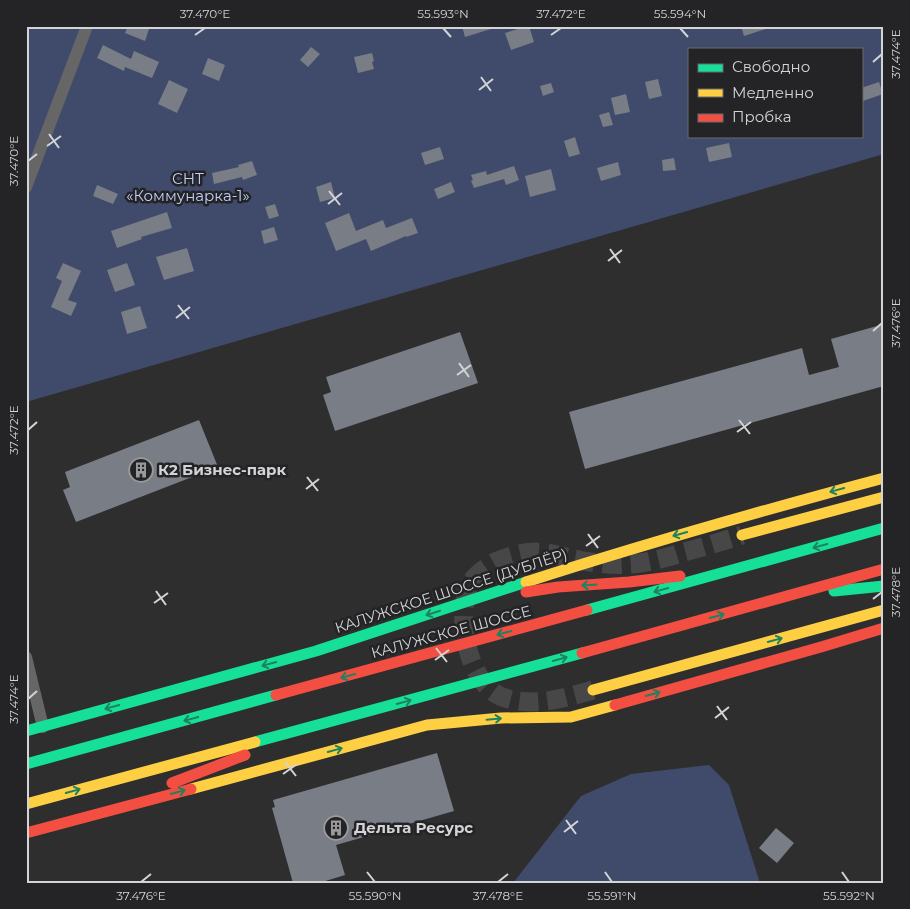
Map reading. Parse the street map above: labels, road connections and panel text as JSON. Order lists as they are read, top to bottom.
{
  "streets": {
    "main road": ["КАЛУЖСКОЕ ШОССЕ (ДУБЛЁР)", "КАЛУЖСКОЕ ШОССЕ"]
  },
  "parks": ["СНТ «Коммунарка-1»"],
  "places": {
    "building": ["К2 Бизнес-парк", "Дельта Ресурс"]
  },
  "legend": ["Свободно", "Медленно", "Пробка"],
  "coordinates": [
    "37.470°E",
    "55.593°N",
    "37.472°E",
    "55.594°N",
    "37.474°E",
    "37.476°E",
    "37.478°E",
    "55.590°N",
    "55.591°N",
    "55.592°N"
  ]
}
